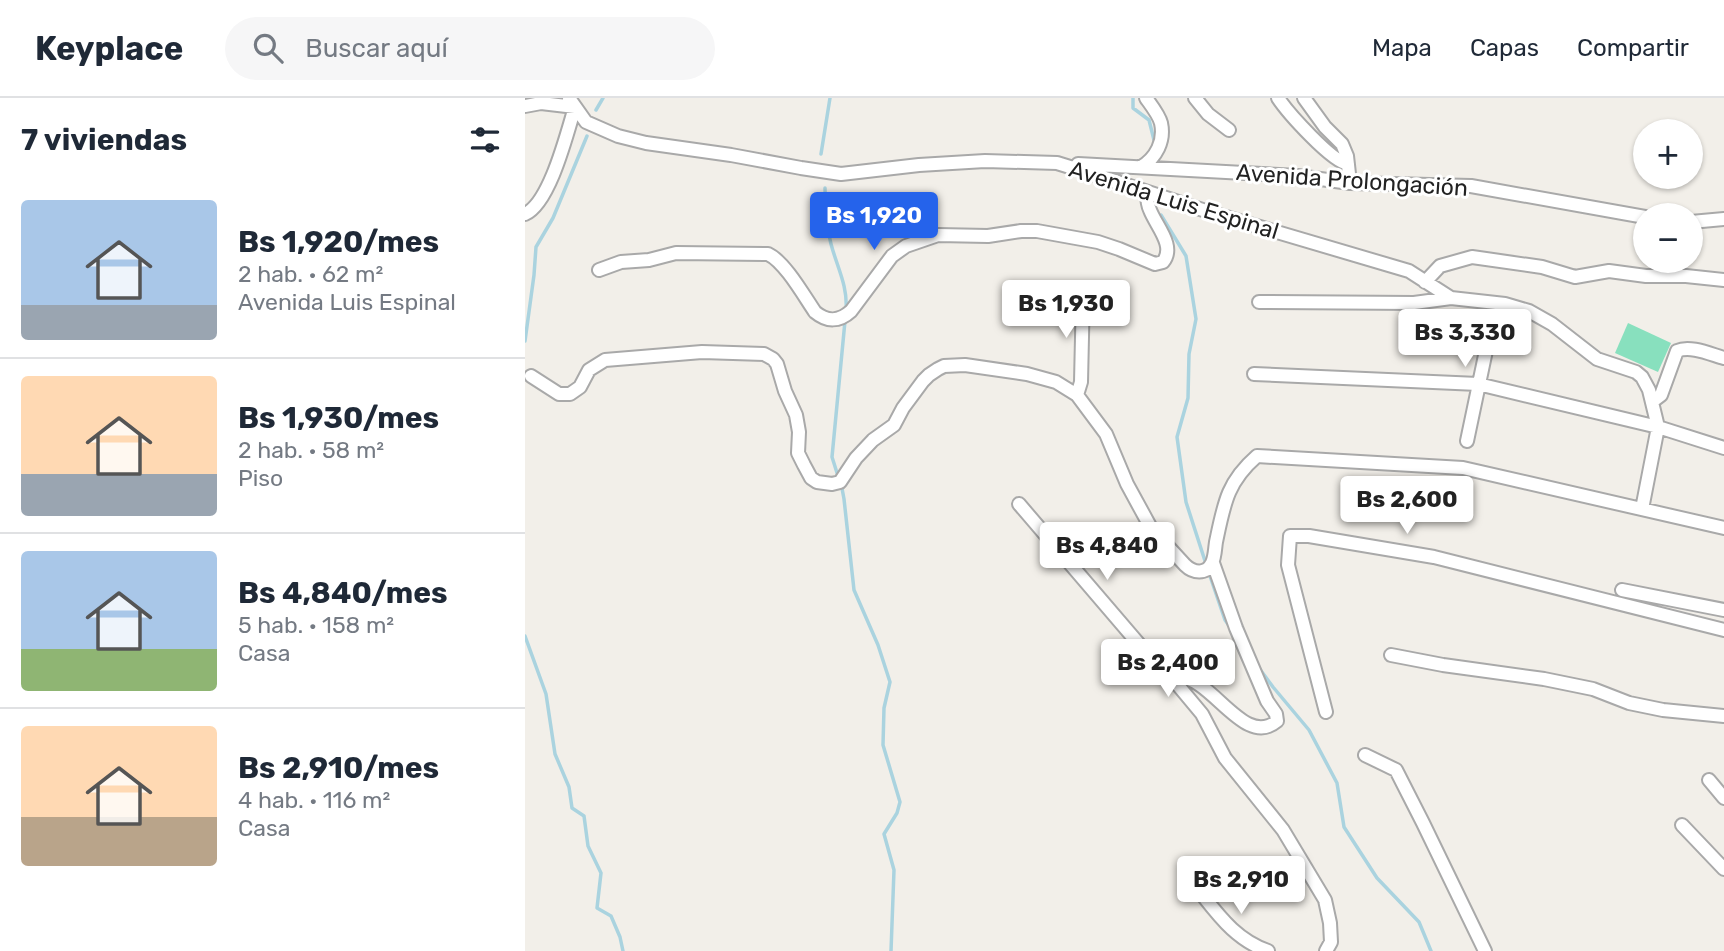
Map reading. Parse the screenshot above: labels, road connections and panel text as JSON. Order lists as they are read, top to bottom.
{
  "streets": {
    "street": ["Avenida Prolongación", "Avenida Luis Espinal"]
  },
  "crossings": [
    ["Avenida Prolongación", "Avenida Luis Espinal"]
  ],
  "page": {
    "header": "Keyplace",
    "search": "Buscar aquí",
    "nav": ["Mapa", "Capas", "Compartir"],
    "heading": "7 viviendas",
    "map_buttons": ["+", "−"],
    "list": [
      {
        "name": "Bs 1,920/mes",
        "note": "2 hab. · 62 m² · Avenida Luis Espinal"
      },
      {
        "name": "Bs 1,930/mes",
        "note": "2 hab. · 58 m² · Piso"
      },
      {
        "name": "Bs 4,840/mes",
        "note": "5 hab. · 158 m² · Casa"
      },
      {
        "name": "Bs 2,910/mes",
        "note": "4 hab. · 116 m² · Casa"
      }
    ],
    "price": [
      "Bs 1,920",
      "Bs 1,930",
      "Bs 3,330",
      "Bs 2,600",
      "Bs 4,840",
      "Bs 2,400",
      "Bs 2,910"
    ]
  }
}
